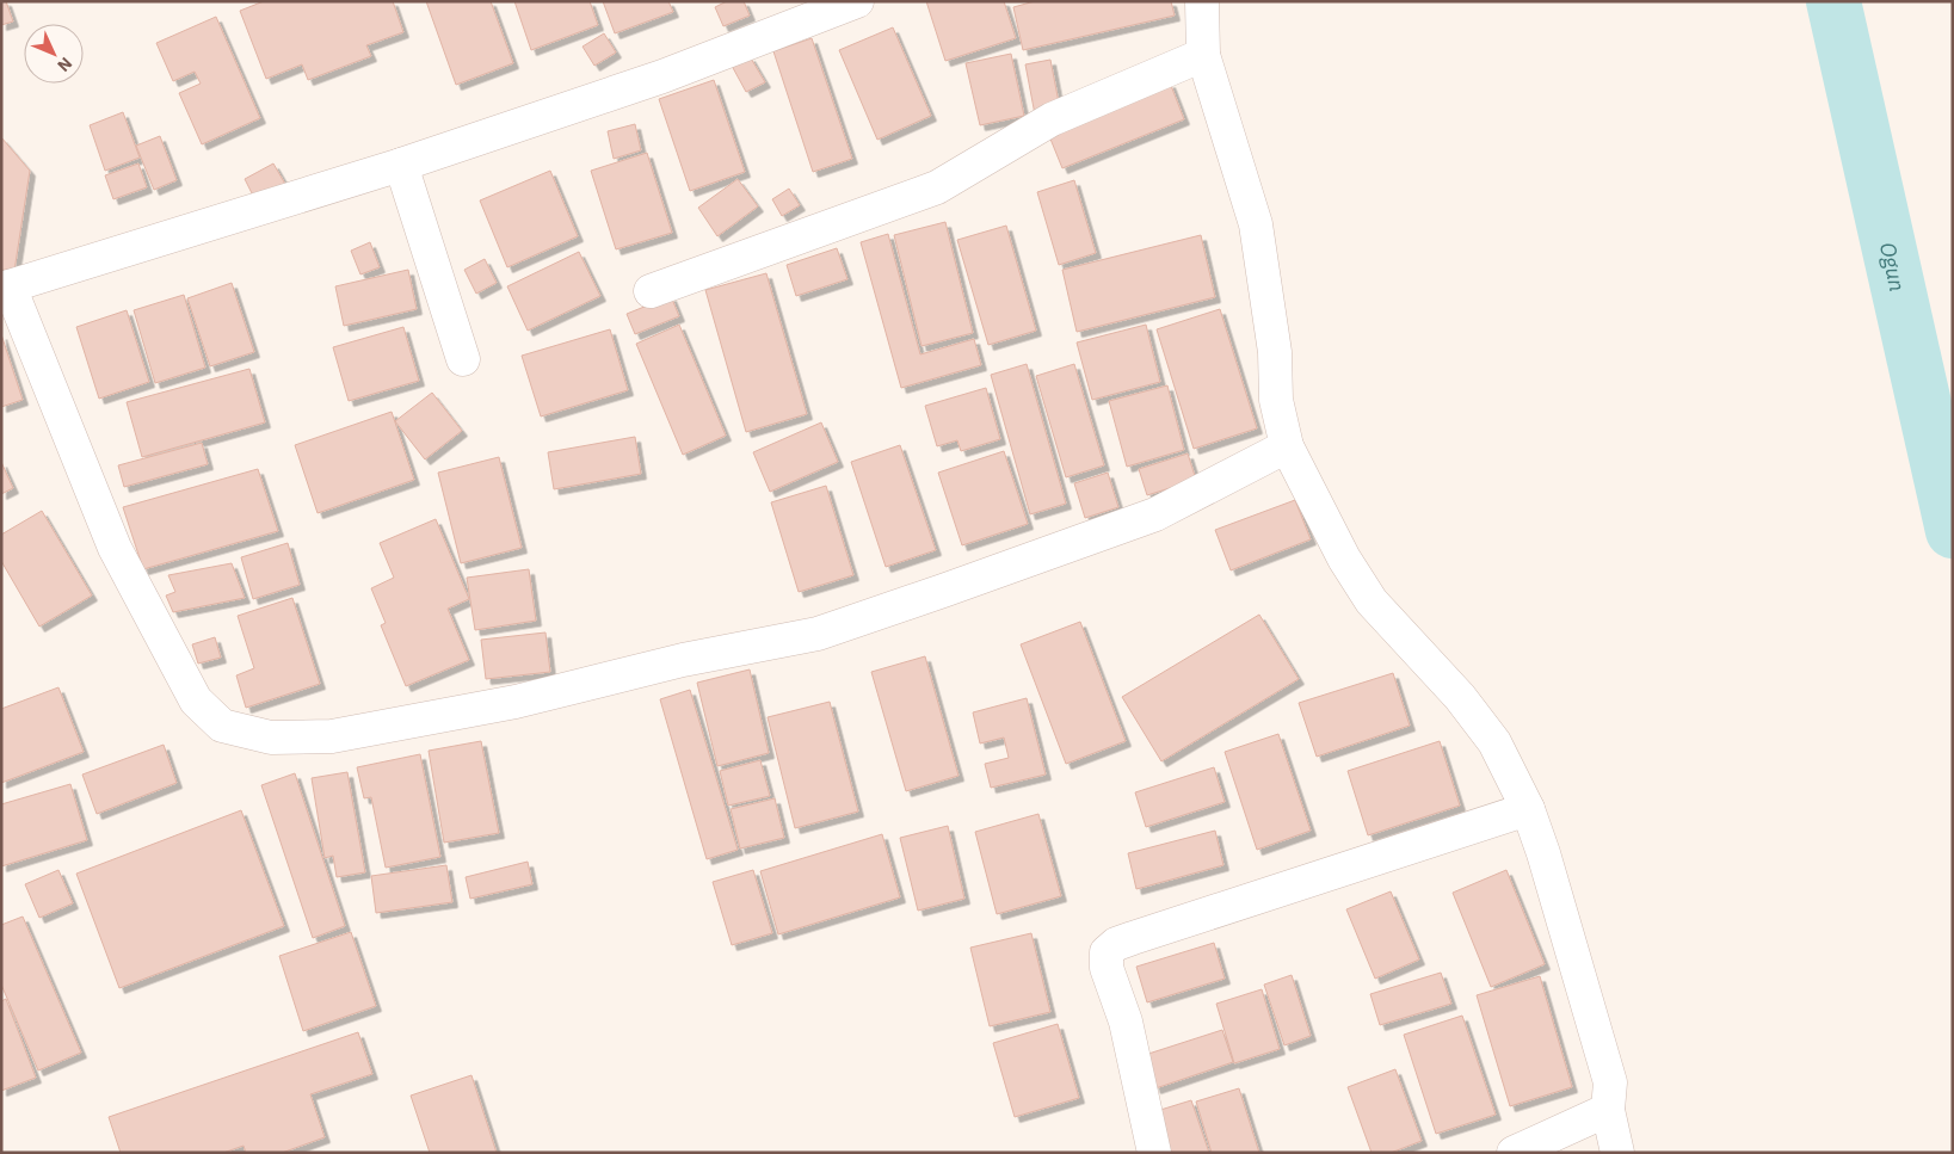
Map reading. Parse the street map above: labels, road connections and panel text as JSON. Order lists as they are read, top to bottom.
{
  "water": ["Ogun"],
  "north": "bottom right"
}
